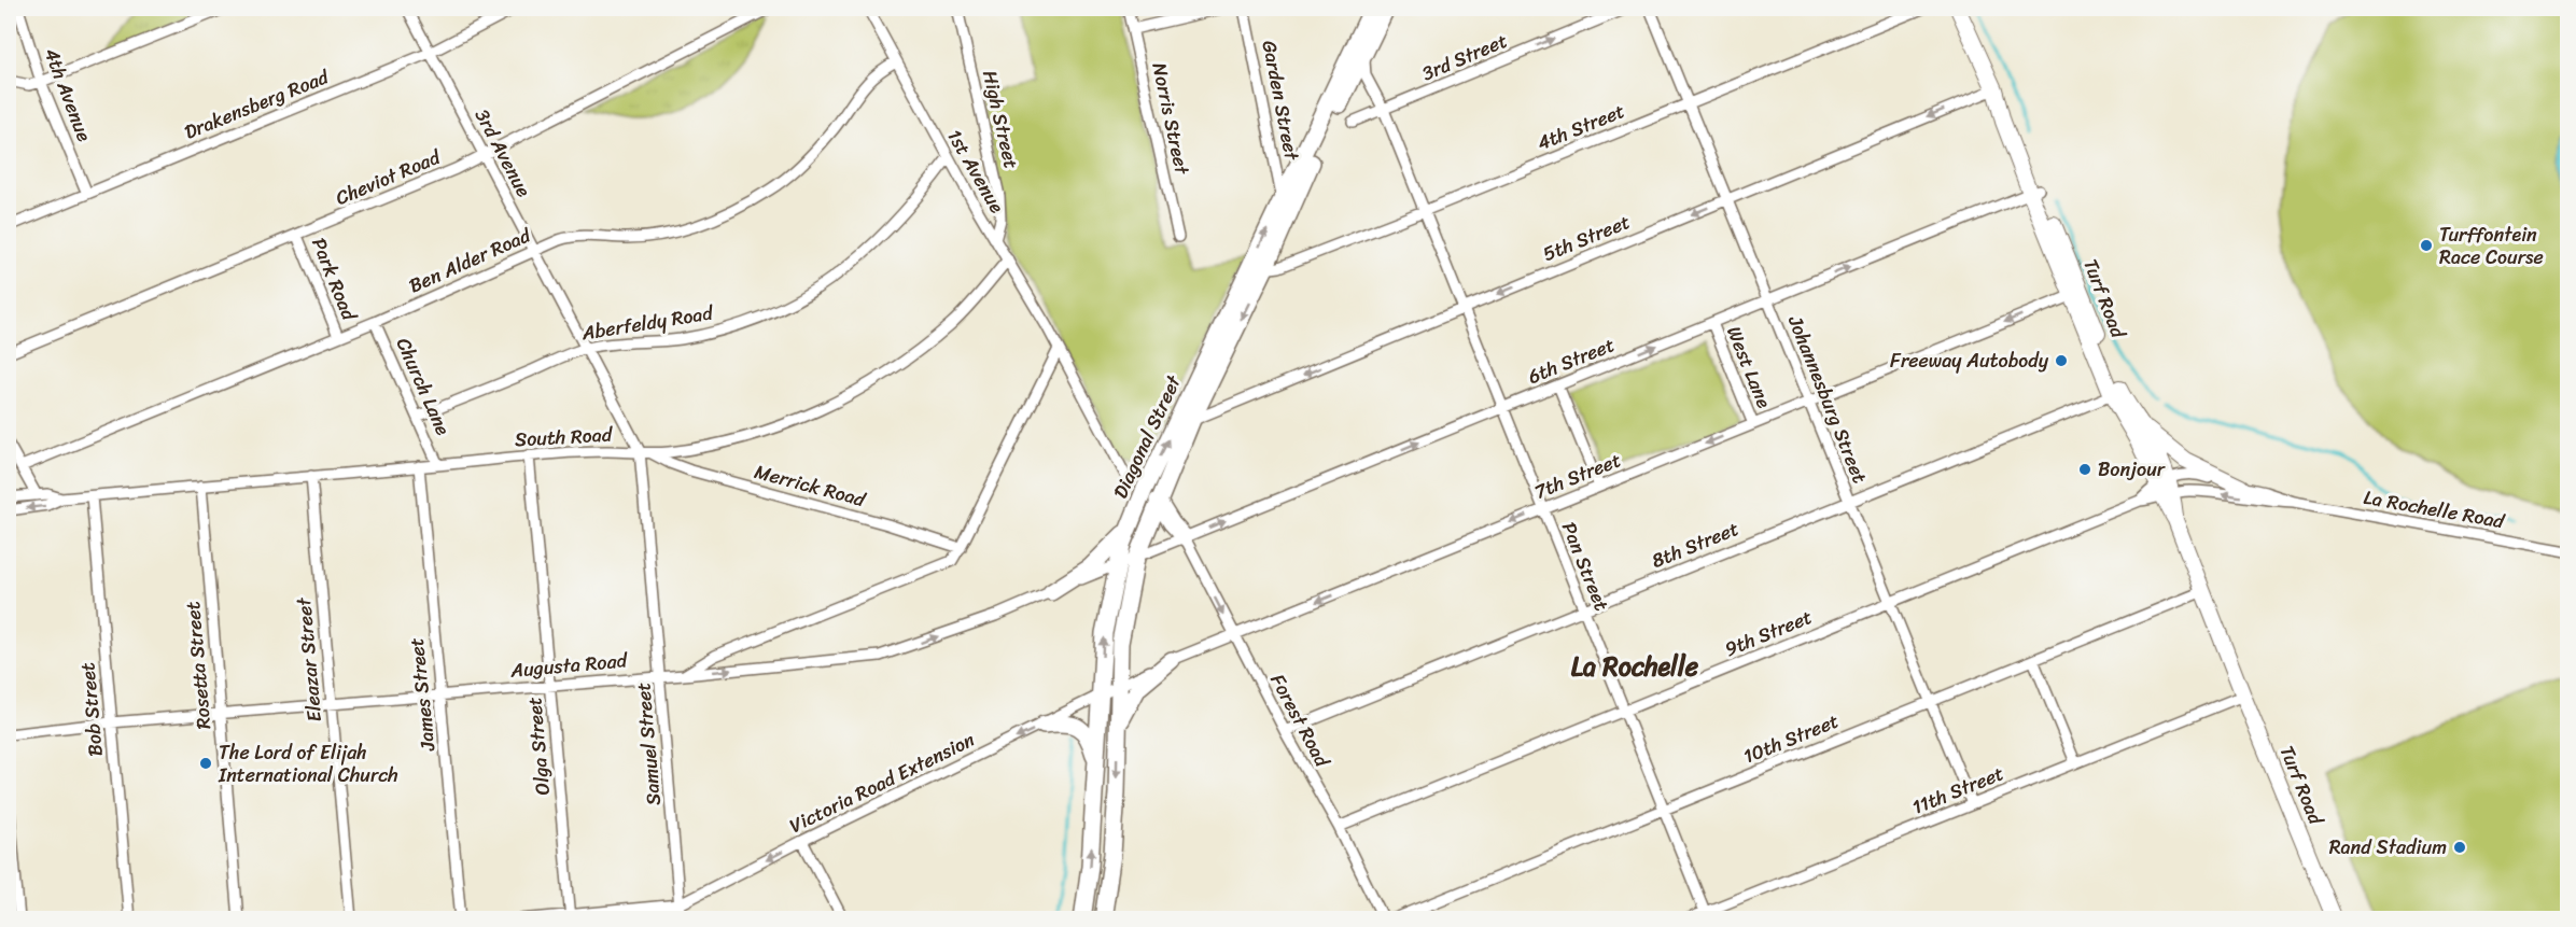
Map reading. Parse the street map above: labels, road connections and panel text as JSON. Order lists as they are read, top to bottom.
{
  "streets": {
    "main road": ["Turf Road", "Diagonal Street"],
    "street": [
      "3rd Street",
      "4th Avenue",
      "Garden Street",
      "Drakensberg Road",
      "Norris Street",
      "High Street",
      "4th Street",
      "3rd Avenue",
      "1st Avenue",
      "Cheviot Road",
      "5th Street",
      "Ben Alder Road",
      "Park Road",
      "Aberfeldy Road",
      "6th Street",
      "West Lane",
      "Church Lane",
      "Johannesburg Street",
      "South Road",
      "7th Street",
      "Merrick Road",
      "La Rochelle Road",
      "8th Street",
      "Pan Street",
      "9th Street",
      "Eleazar Street",
      "Rosetta Street",
      "Augusta Road",
      "James Street",
      "Bob Street",
      "Forest Road",
      "10th Street",
      "Samuel Street",
      "Olga Street",
      "Victoria Road Extension",
      "11th Street"
    ]
  },
  "crossings": [
    ["3rd Street", "Pan Street"],
    ["4th Avenue", "Drakensberg Road"],
    ["Garden Street", "Diagonal Street"],
    ["Drakensberg Road", "3rd Avenue"],
    ["High Street", "1st Avenue"],
    ["4th Street", "Johannesburg Street"],
    ["4th Street", "Diagonal Street"],
    ["4th Street", "Pan Street"],
    ["3rd Avenue", "Cheviot Road"],
    ["3rd Avenue", "Ben Alder Road"],
    ["3rd Avenue", "Aberfeldy Road"],
    ["3rd Avenue", "South Road"],
    ["3rd Avenue", "Samuel Street"],
    ["1st Avenue", "Ben Alder Road"],
    ["1st Avenue", "Aberfeldy Road"],
    ["1st Avenue", "South Road"],
    ["Cheviot Road", "Park Road"],
    ["5th Street", "Turf Road"],
    ["5th Street", "Johannesburg Street"],
    ["5th Street", "Diagonal Street"],
    ["5th Street", "Pan Street"],
    ["Ben Alder Road", "Park Road"],
    ["Ben Alder Road", "Church Lane"],
    ["Turf Road", "6th Street"],
    ["Turf Road", "7th Street"],
    ["Turf Road", "La Rochelle Road"],
    ["Turf Road", "8th Street"],
    ["Turf Road", "9th Street"],
    ["Turf Road", "10th Street"],
    ["Turf Road", "11th Street"],
    ["Aberfeldy Road", "Church Lane"],
    ["6th Street", "West Lane"],
    ["6th Street", "Johannesburg Street"],
    ["6th Street", "Diagonal Street"],
    ["6th Street", "Pan Street"],
    ["6th Street", "Augusta Road"],
    ["6th Street", "Forest Road"],
    ["West Lane", "7th Street"],
    ["Church Lane", "South Road"],
    ["Johannesburg Street", "7th Street"],
    ["Johannesburg Street", "8th Street"],
    ["Johannesburg Street", "9th Street"],
    ["Johannesburg Street", "10th Street"],
    ["Johannesburg Street", "11th Street"],
    ["South Road", "Merrick Road"],
    ["South Road", "Eleazar Street"],
    ["South Road", "Rosetta Street"],
    ["South Road", "James Street"],
    ["South Road", "Bob Street"],
    ["South Road", "Samuel Street"],
    ["South Road", "Olga Street"],
    ["Diagonal Street", "7th Street"],
    ["Diagonal Street", "Pan Street"],
    ["Diagonal Street", "Augusta Road"],
    ["Diagonal Street", "Victoria Road Extension"],
    ["7th Street", "Pan Street"],
    ["7th Street", "Forest Road"],
    ["7th Street", "Victoria Road Extension"],
    ["La Rochelle Road", "9th Street"],
    ["8th Street", "Pan Street"],
    ["8th Street", "Forest Road"],
    ["Pan Street", "9th Street"],
    ["Pan Street", "10th Street"],
    ["Pan Street", "11th Street"],
    ["9th Street", "Forest Road"],
    ["Eleazar Street", "Augusta Road"],
    ["Rosetta Street", "Augusta Road"],
    ["Augusta Road", "James Street"],
    ["Augusta Road", "Bob Street"],
    ["Augusta Road", "Samuel Street"],
    ["Augusta Road", "Olga Street"],
    ["Samuel Street", "Victoria Road Extension"]
  ],
  "one_way": [
    "3rd Street",
    "5th Street",
    "6th Street",
    "7th Street",
    "Victoria Road Extension"
  ],
  "districts": ["La Rochelle"],
  "places": [
    "Turffontein Race Course",
    "Freeway Autobody",
    "Bonjour",
    "The Lord of Elijah International Church",
    "Rand Stadium"
  ]
}
